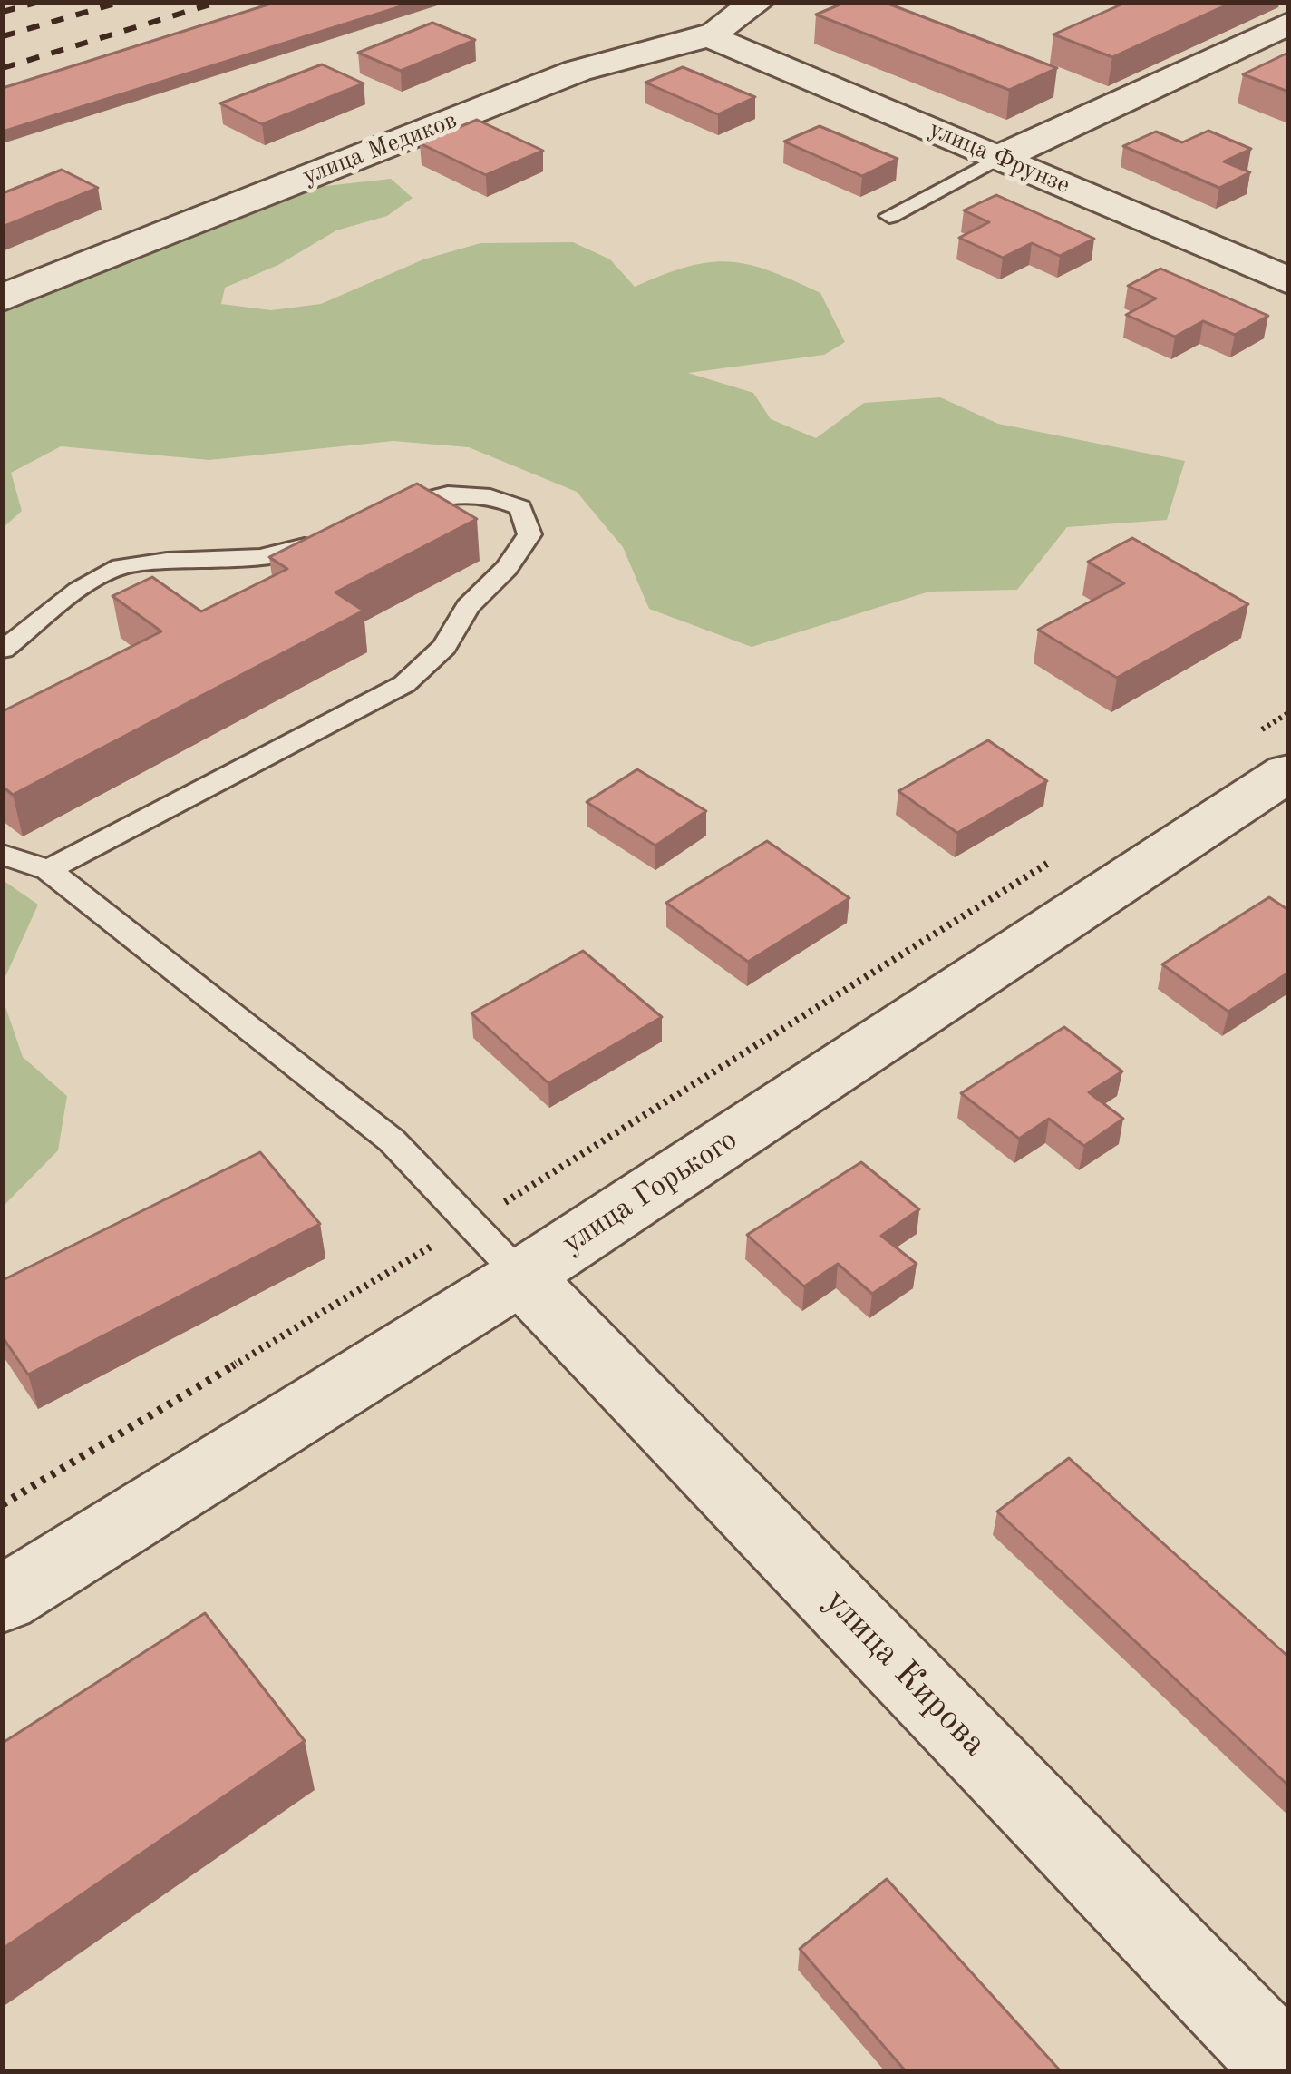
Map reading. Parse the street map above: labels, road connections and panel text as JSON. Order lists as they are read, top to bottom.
{
  "streets": {
    "street": [
      "улица Медиков",
      "улица Фрунзе",
      "улица Горького",
      "улица Кирова"
    ]
  },
  "crossings": [
    ["улица Медиков", "улица Фрунзе"],
    ["улица Горького", "улица Кирова"]
  ]
}
